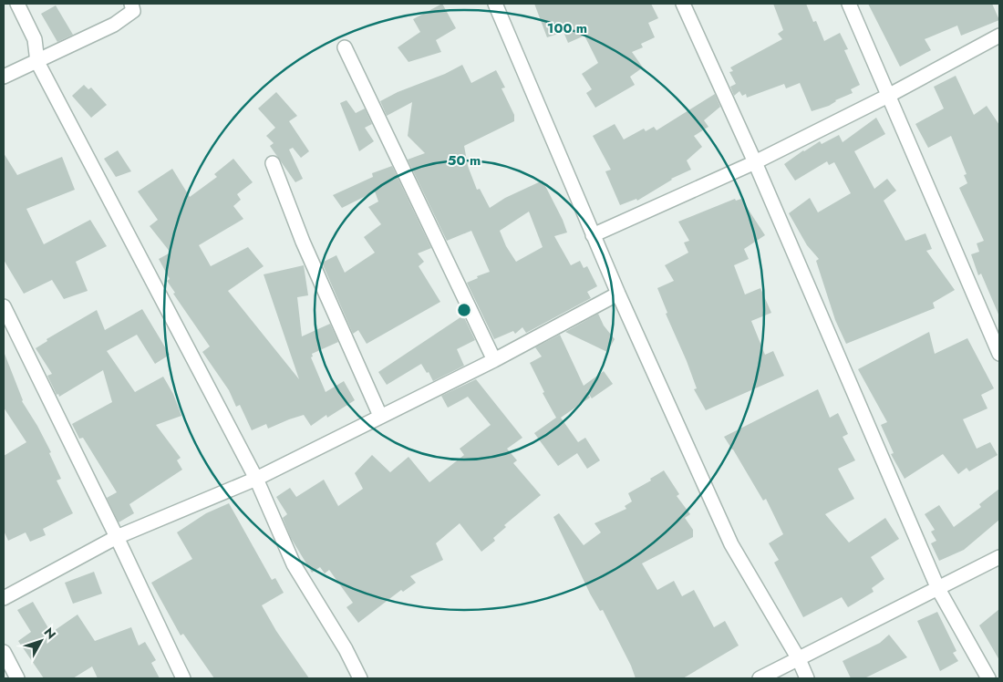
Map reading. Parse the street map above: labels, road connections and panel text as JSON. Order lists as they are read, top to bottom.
{
  "north": "top right",
  "rings": ["100 m", "50 m"]
}
